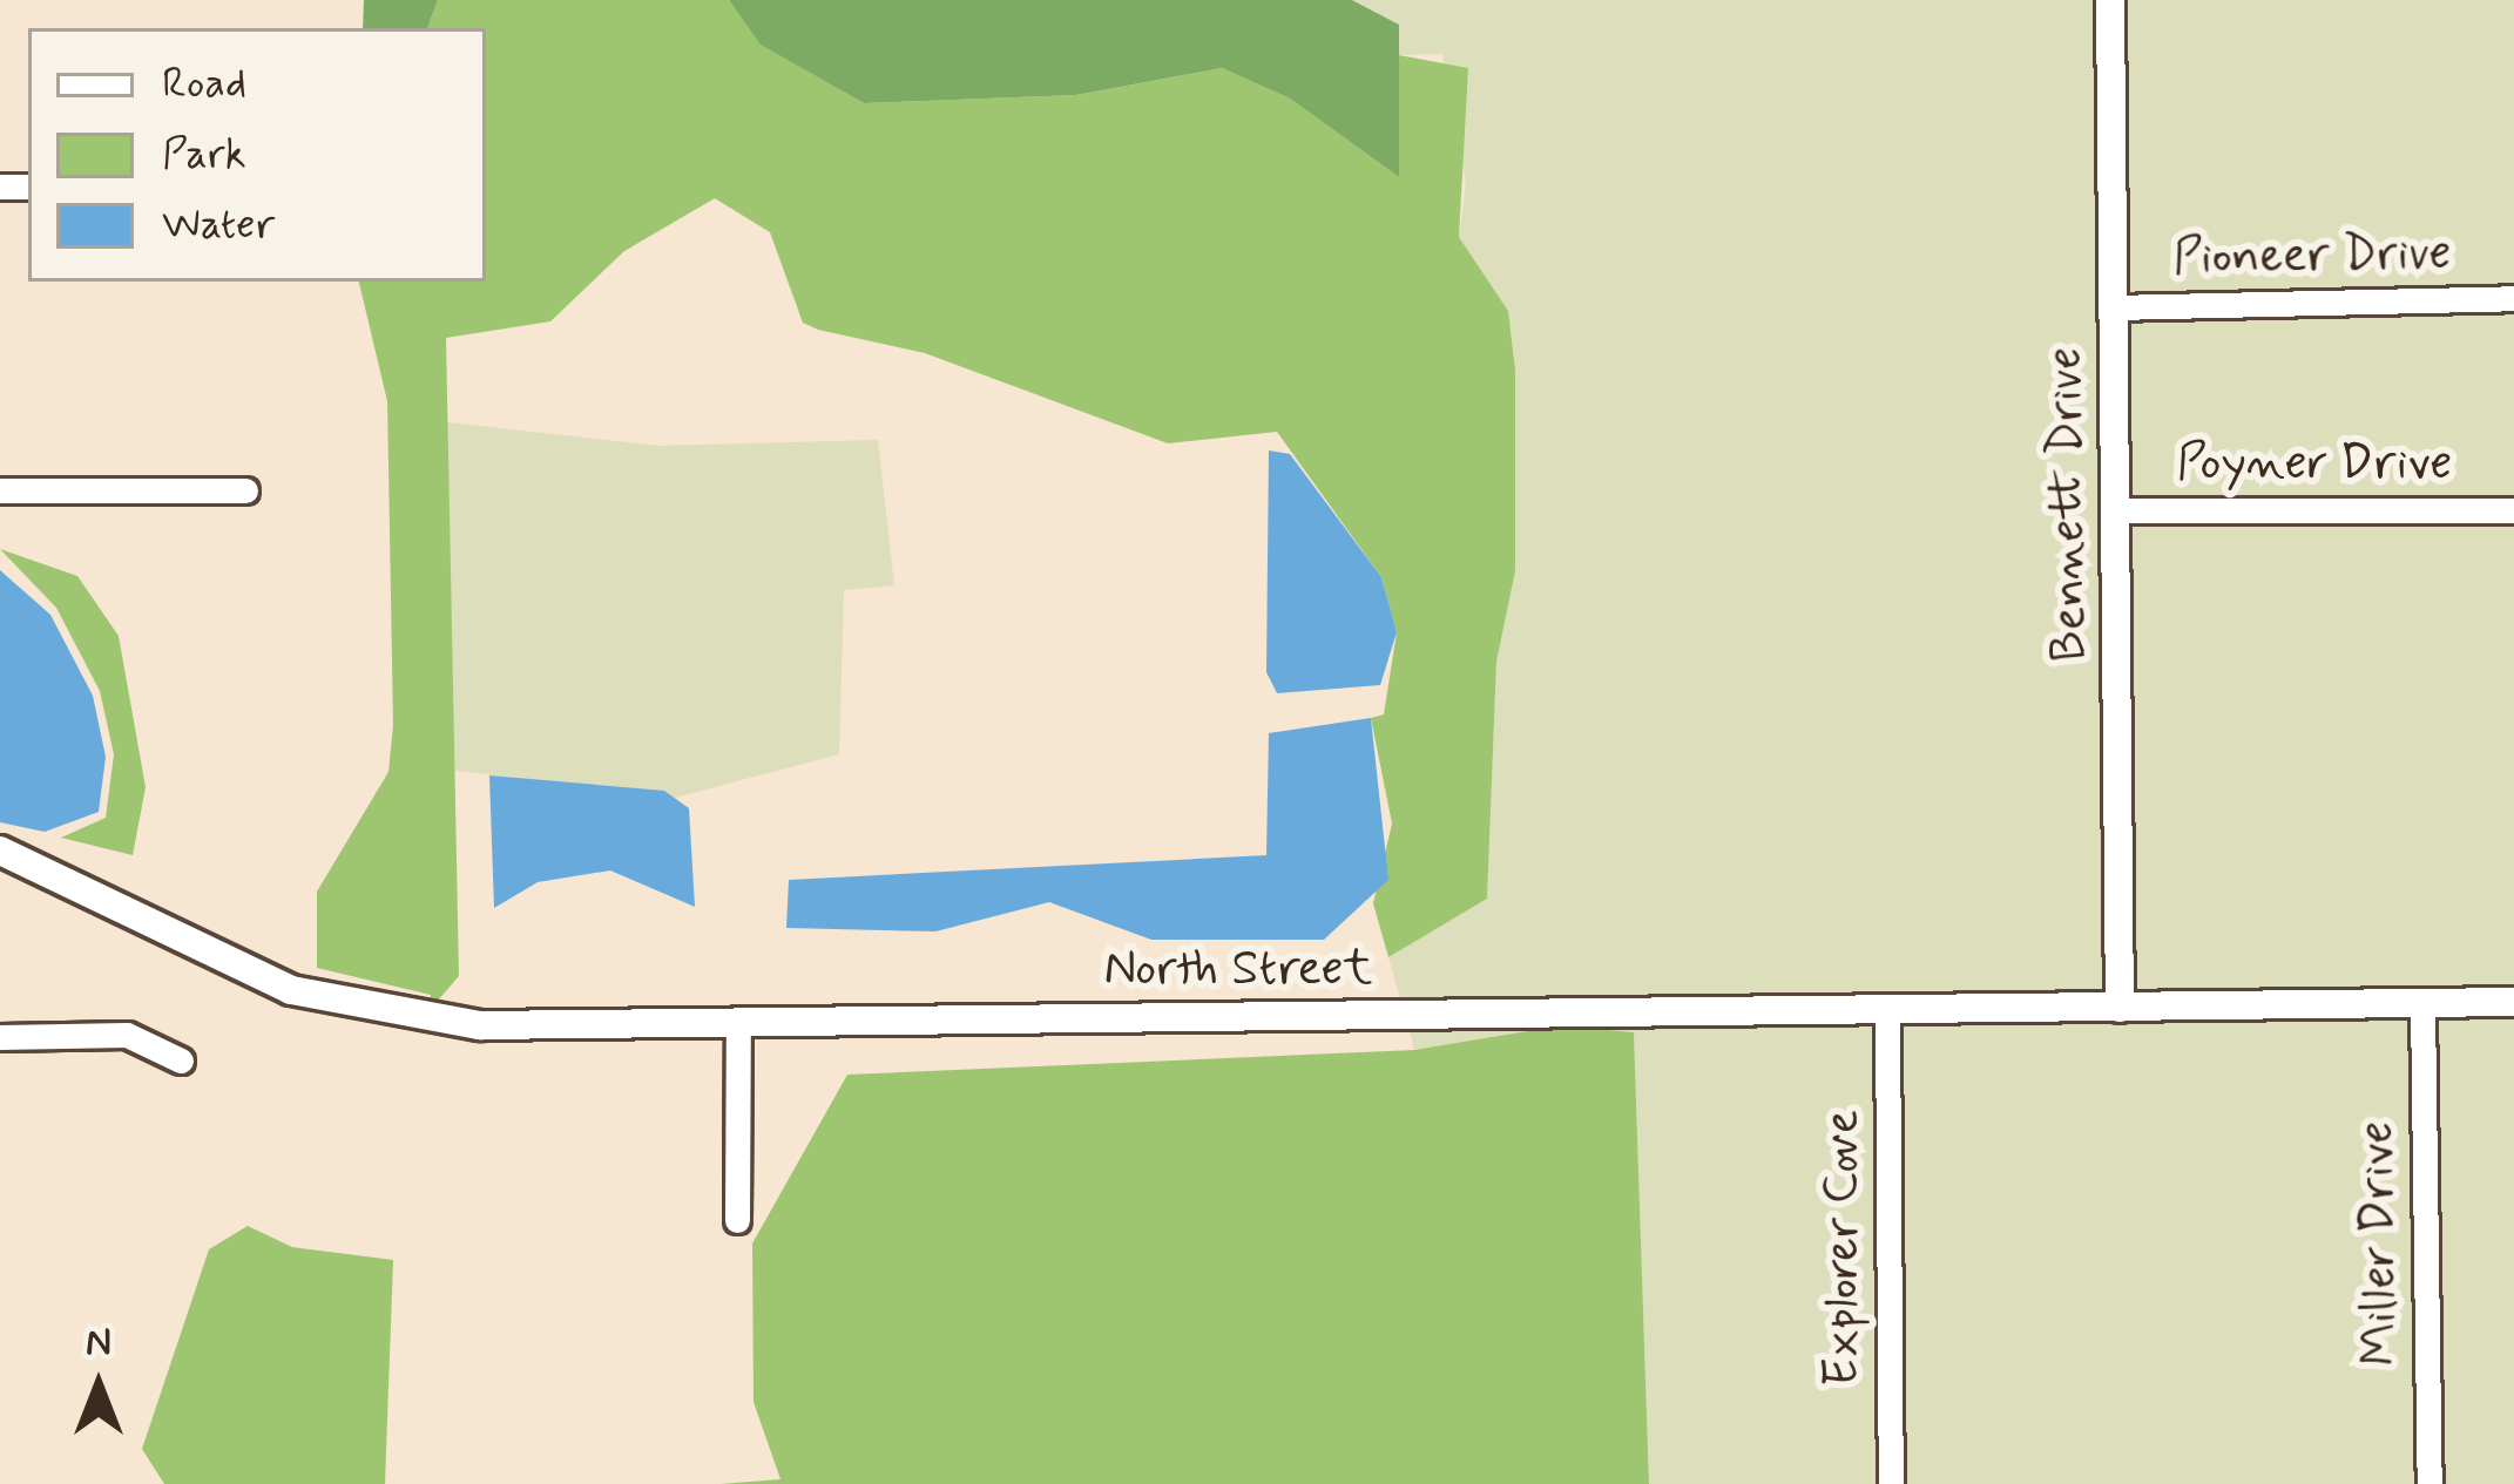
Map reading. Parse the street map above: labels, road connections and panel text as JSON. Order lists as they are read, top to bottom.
{
  "streets": {
    "street": [
      "Pioneer Drive",
      "Poyner Drive",
      "Bennett Drive",
      "North Street",
      "Miller Drive",
      "Explorer Cove"
    ]
  },
  "crossings": [
    ["Pioneer Drive", "Bennett Drive"],
    ["Poyner Drive", "Bennett Drive"],
    ["Bennett Drive", "North Street"],
    ["North Street", "Miller Drive"],
    ["North Street", "Explorer Cove"]
  ],
  "legend": ["Road", "Park", "Water"],
  "north": "top"
}
